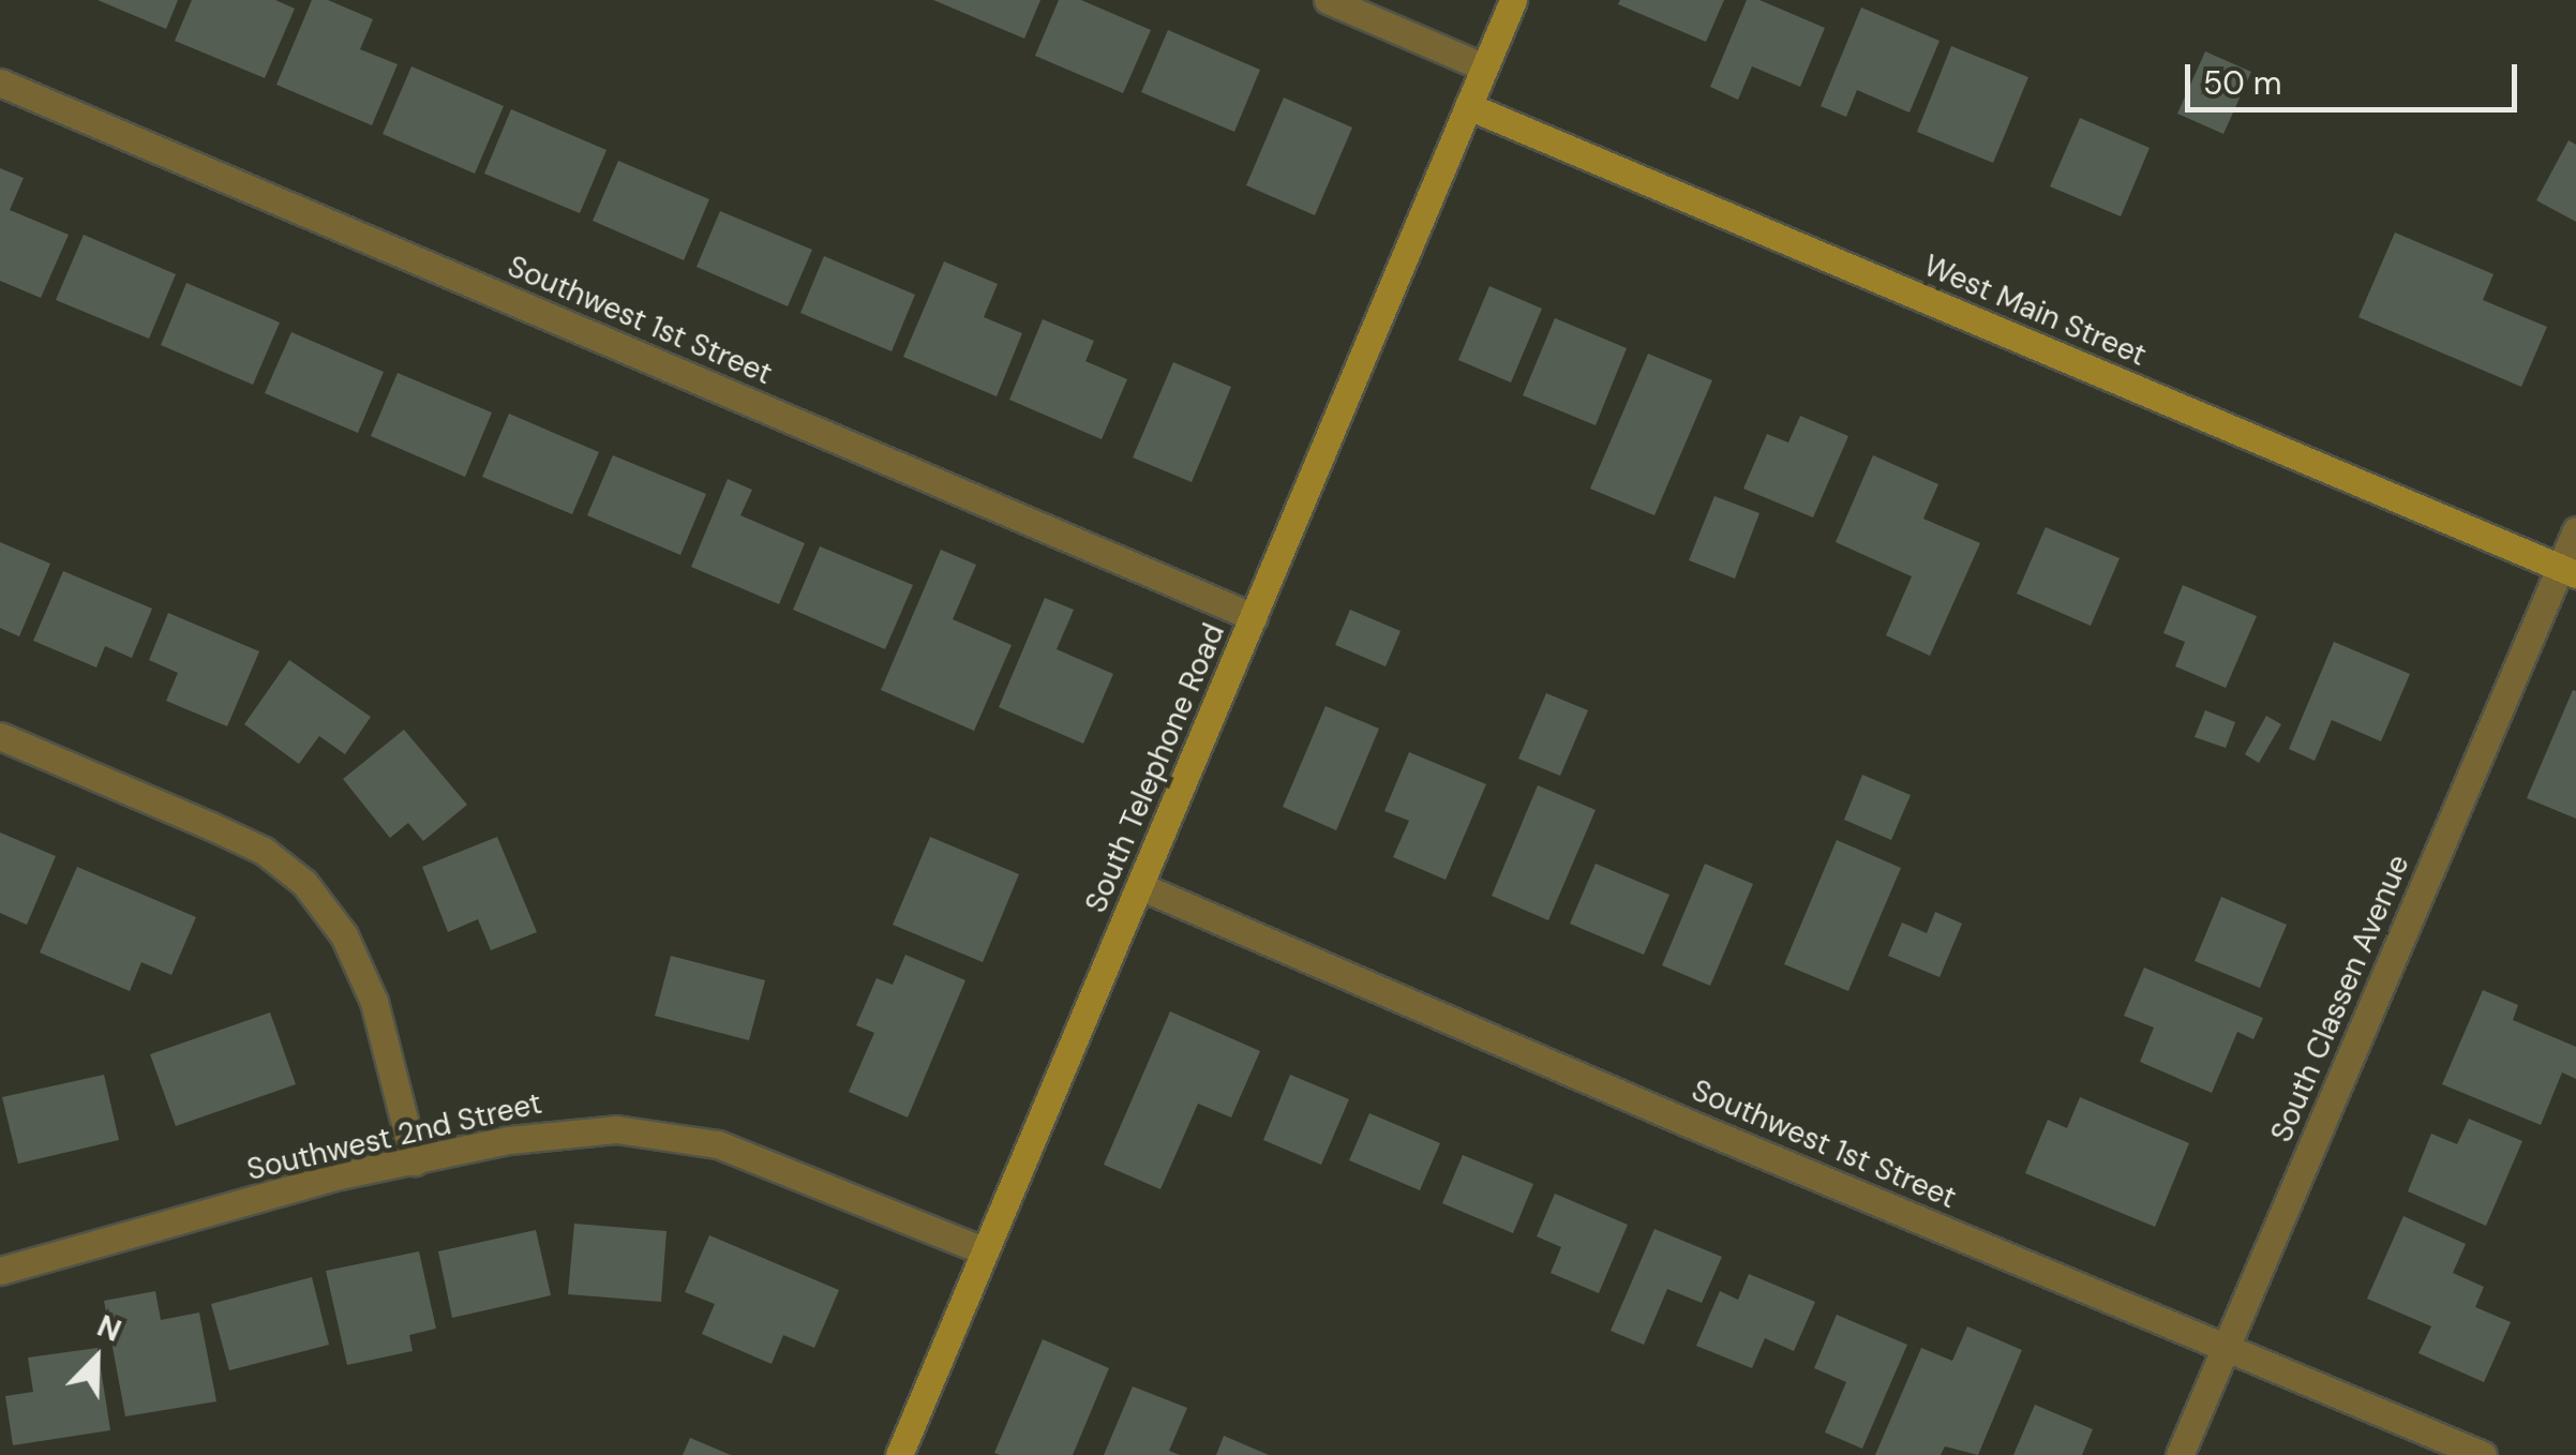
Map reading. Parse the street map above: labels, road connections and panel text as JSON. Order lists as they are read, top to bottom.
{
  "streets": {
    "street": [
      "West Main Street",
      "Southwest 1st Street",
      "South Telephone Road",
      "South Classen Avenue",
      "Southwest 2nd Street"
    ]
  },
  "crossings": [
    ["West Main Street", "South Telephone Road"],
    ["West Main Street", "South Classen Avenue"],
    ["Southwest 1st Street", "South Telephone Road"],
    ["Southwest 1st Street", "South Classen Avenue"],
    ["South Telephone Road", "Southwest 2nd Street"]
  ],
  "scale_bar": "50 m",
  "north": "top right"
}
